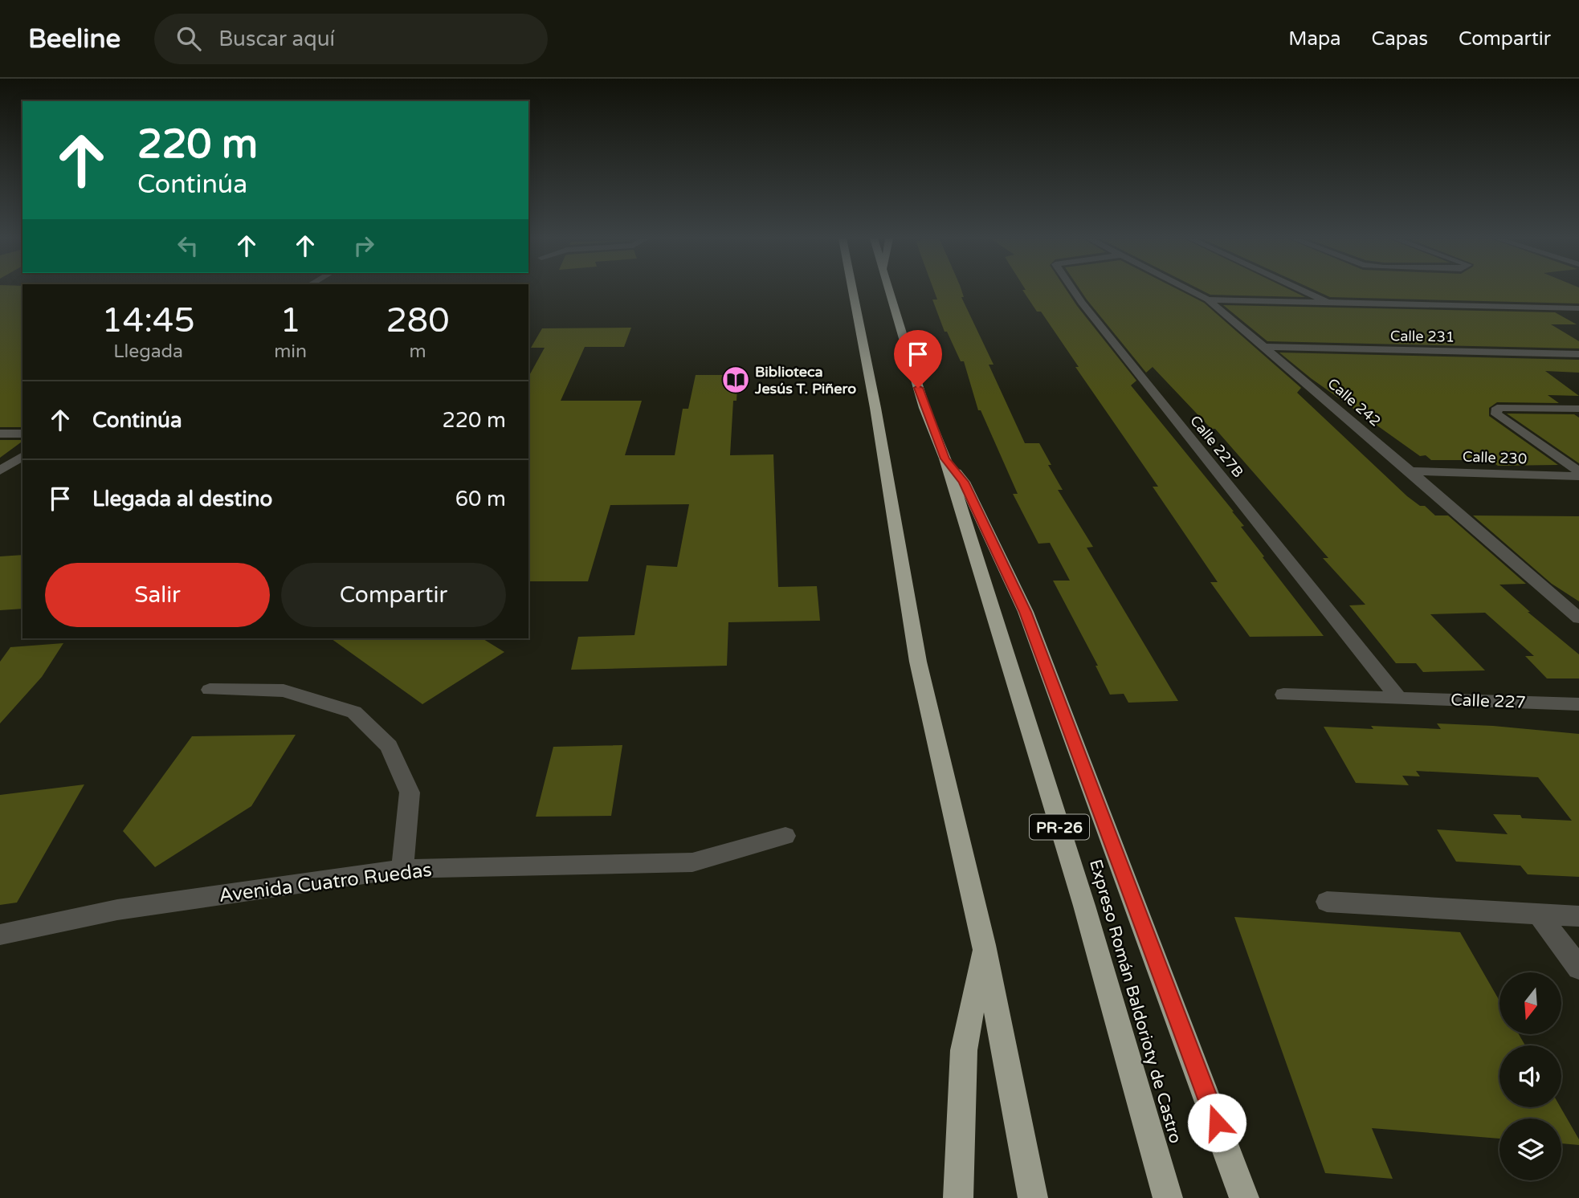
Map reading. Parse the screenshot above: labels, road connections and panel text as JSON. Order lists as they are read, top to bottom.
{
  "streets": {
    "highway": ["PR-26", "Expreso Román Baldorioty de Castro"],
    "street": [
      "Calle 231",
      "Calle 242",
      "Calle 227B",
      "Calle 230",
      "Calle 227",
      "Avenida Cuatro Ruedas"
    ]
  },
  "crossings": [
    ["Calle 231", "Calle 242"],
    ["Calle 242", "Calle 230"],
    ["Calle 227B", "Calle 227"]
  ],
  "places": {
    "library": ["Biblioteca Jesús T. Piñero"]
  },
  "north": "bottom",
  "page": {
    "header": "Beeline",
    "search": "Buscar aquí",
    "nav": ["Mapa", "Capas", "Compartir"],
    "turn": ["220 m", "Continúa"],
    "eta": [
      "14:45",
      "Llegada",
      "1",
      "min",
      "280",
      "m"
    ],
    "list": [
      {
        "name": "Continúa",
        "value": "220 m"
      },
      {
        "name": "Llegada al destino",
        "value": "60 m"
      }
    ],
    "buttons": ["Salir", "Compartir"]
  }
}
